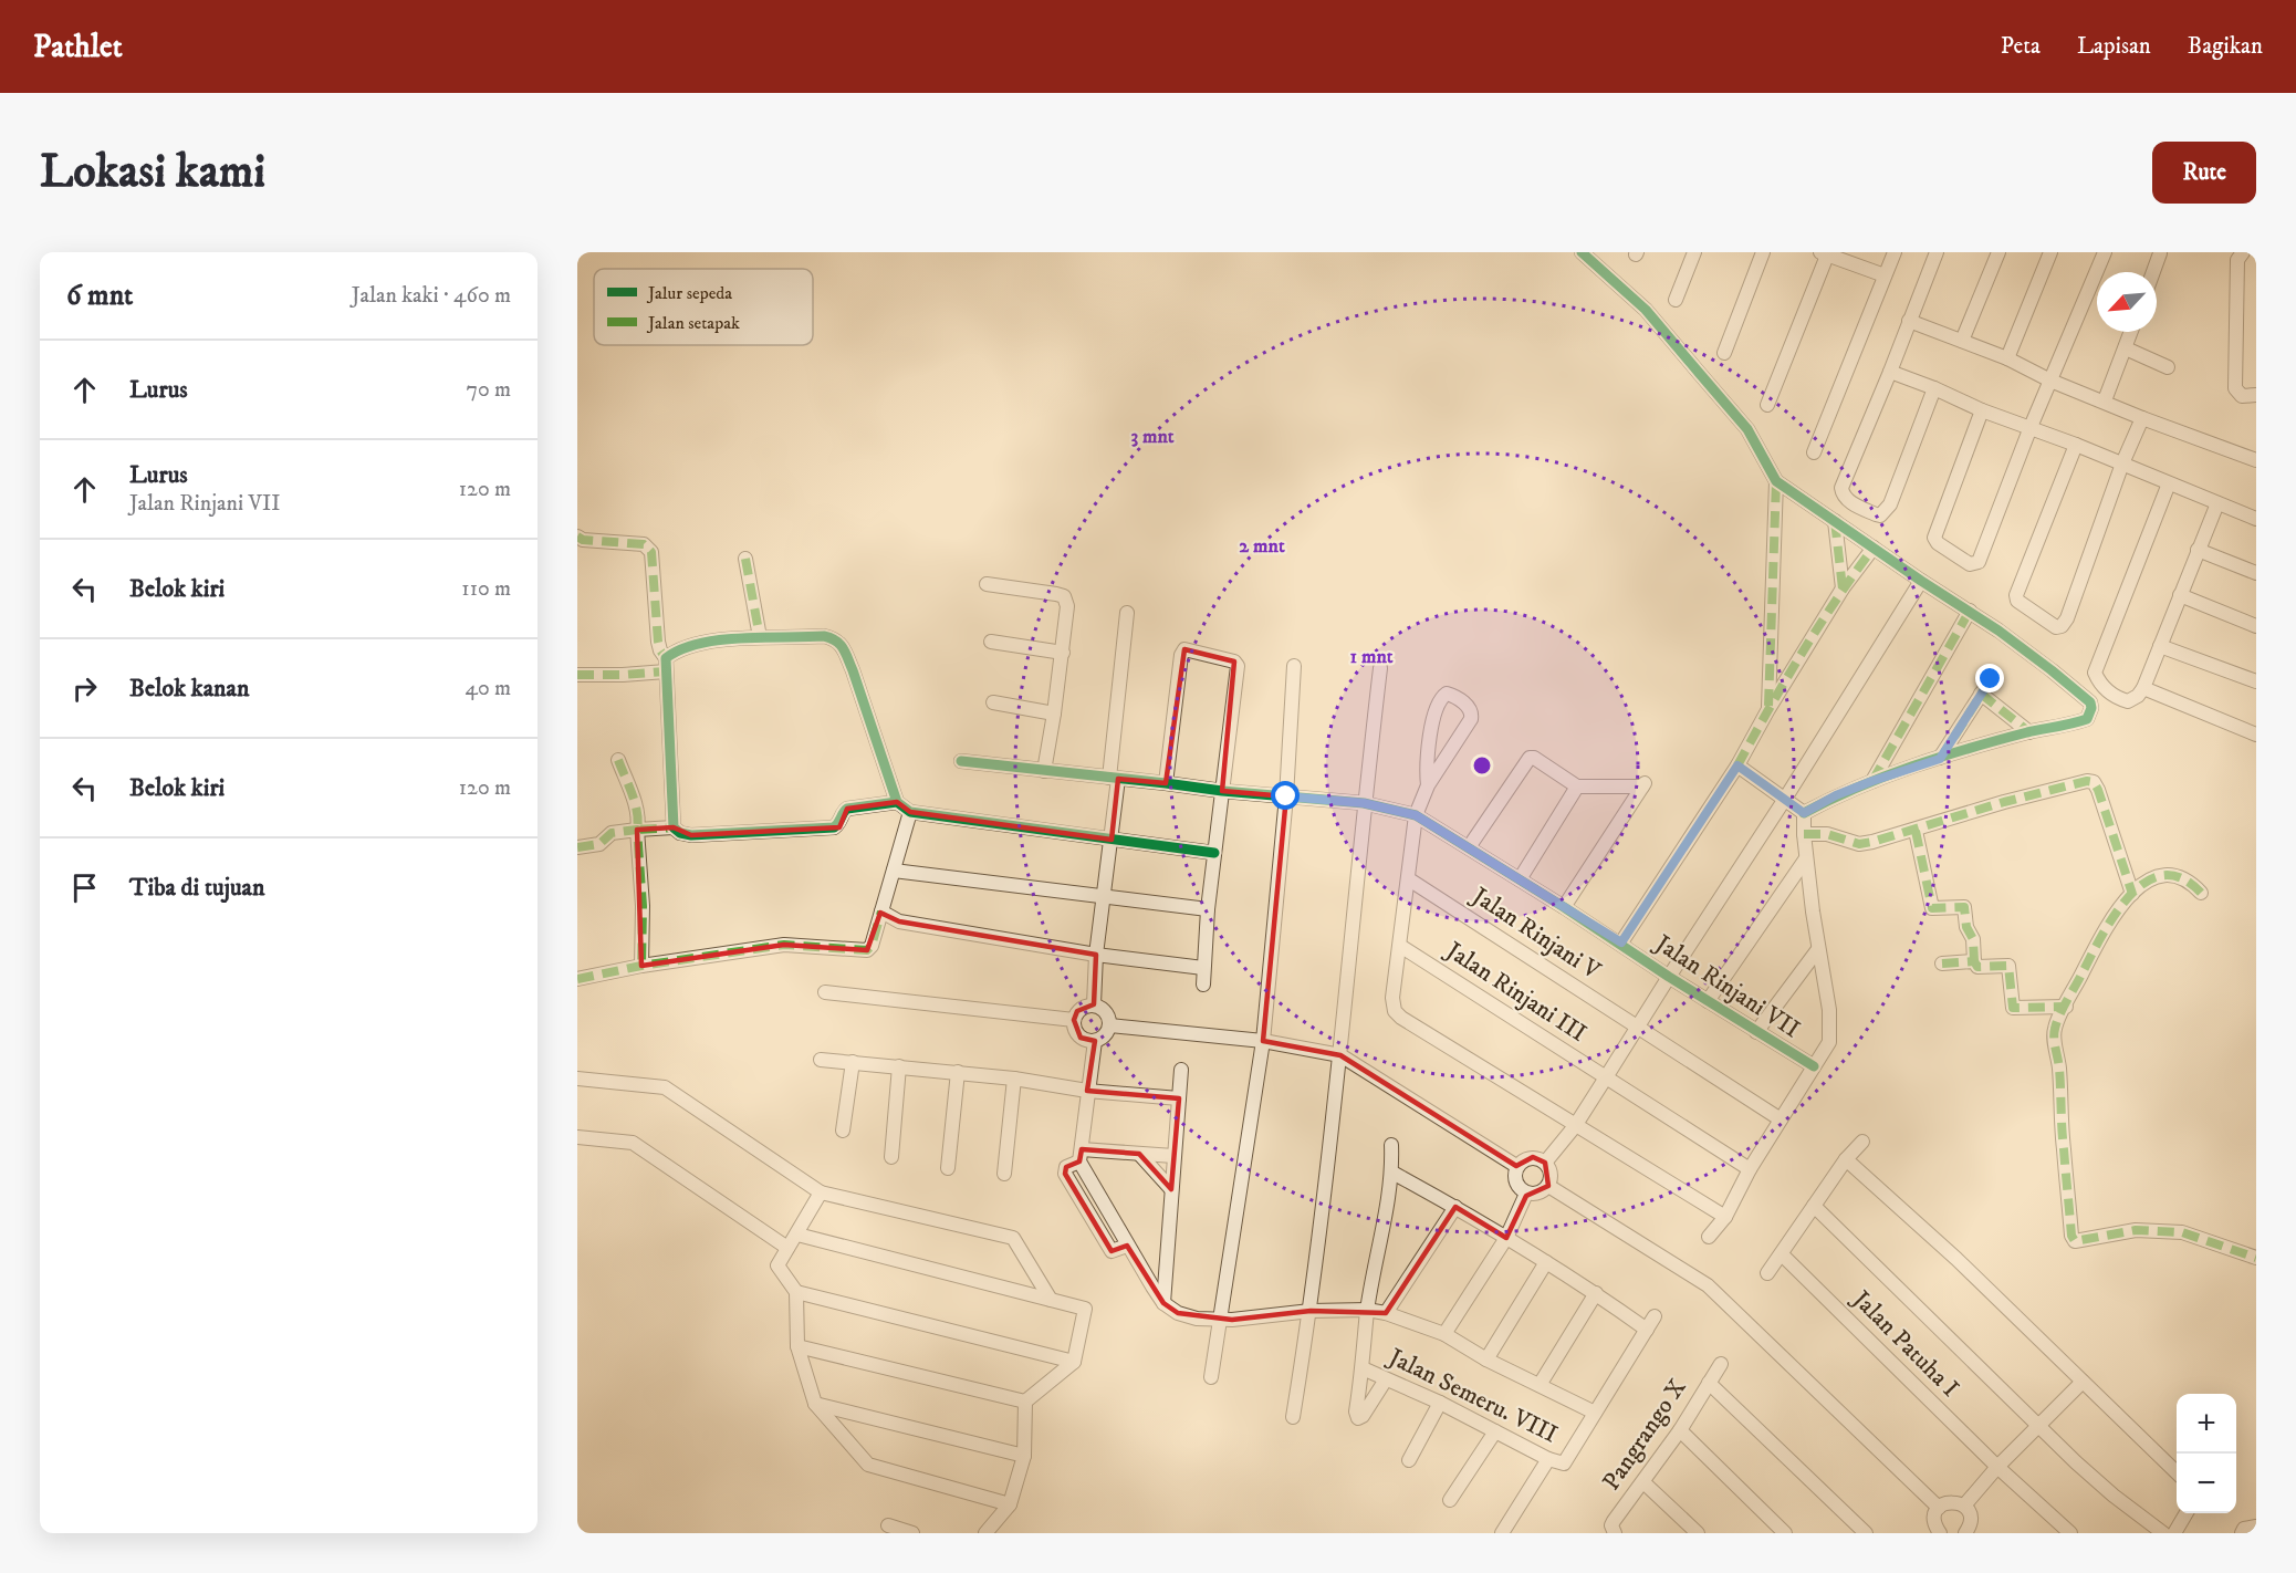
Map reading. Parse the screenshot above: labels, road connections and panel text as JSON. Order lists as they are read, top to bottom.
{
  "streets": {
    "street": [
      "Jalan Rinjani V",
      "Jalan Rinjani VII",
      "Jalan Rinjani III",
      "Jalan Patuha I",
      "Jalan Semeru. VIII",
      "Pangrango X"
    ]
  },
  "legend": ["Jalur sepeda", "Jalan setapak"],
  "north": "bottom left",
  "page": {
    "header": "Pathlet",
    "nav": ["Peta", "Lapisan", "Bagikan"],
    "buttons": "Rute",
    "title": "Lokasi kami",
    "heading": ["6 mnt", "Jalan kaki · 460 m"],
    "list": [
      ["Lurus", "70 m"],
      ["Lurus", "Jalan Rinjani VII", "120 m"],
      ["Belok kiri", "110 m"],
      ["Belok kanan", "40 m"],
      ["Belok kiri", "120 m"],
      "Tiba di tujuan"
    ],
    "map_buttons": ["+", "−"]
  },
  "rings": ["3 mnt", "2 mnt", "1 mnt"]
}
